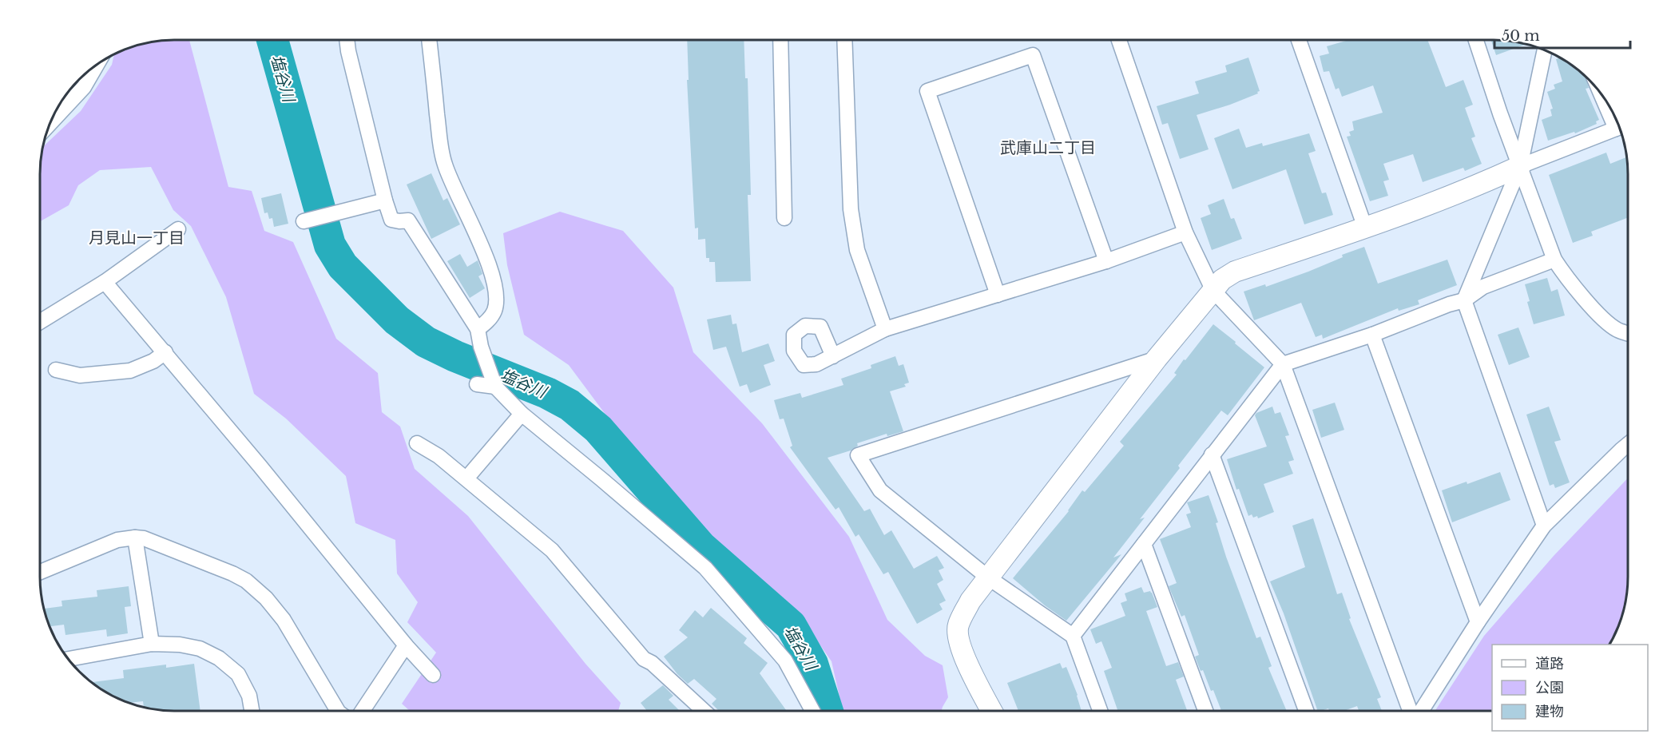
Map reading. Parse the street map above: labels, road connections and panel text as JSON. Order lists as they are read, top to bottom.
{
  "districts": ["武庫山二丁目", "月見山一丁目"],
  "water": ["塩谷川"],
  "legend": ["道路", "公園", "建物"],
  "scale_bar": "50 m"
}
